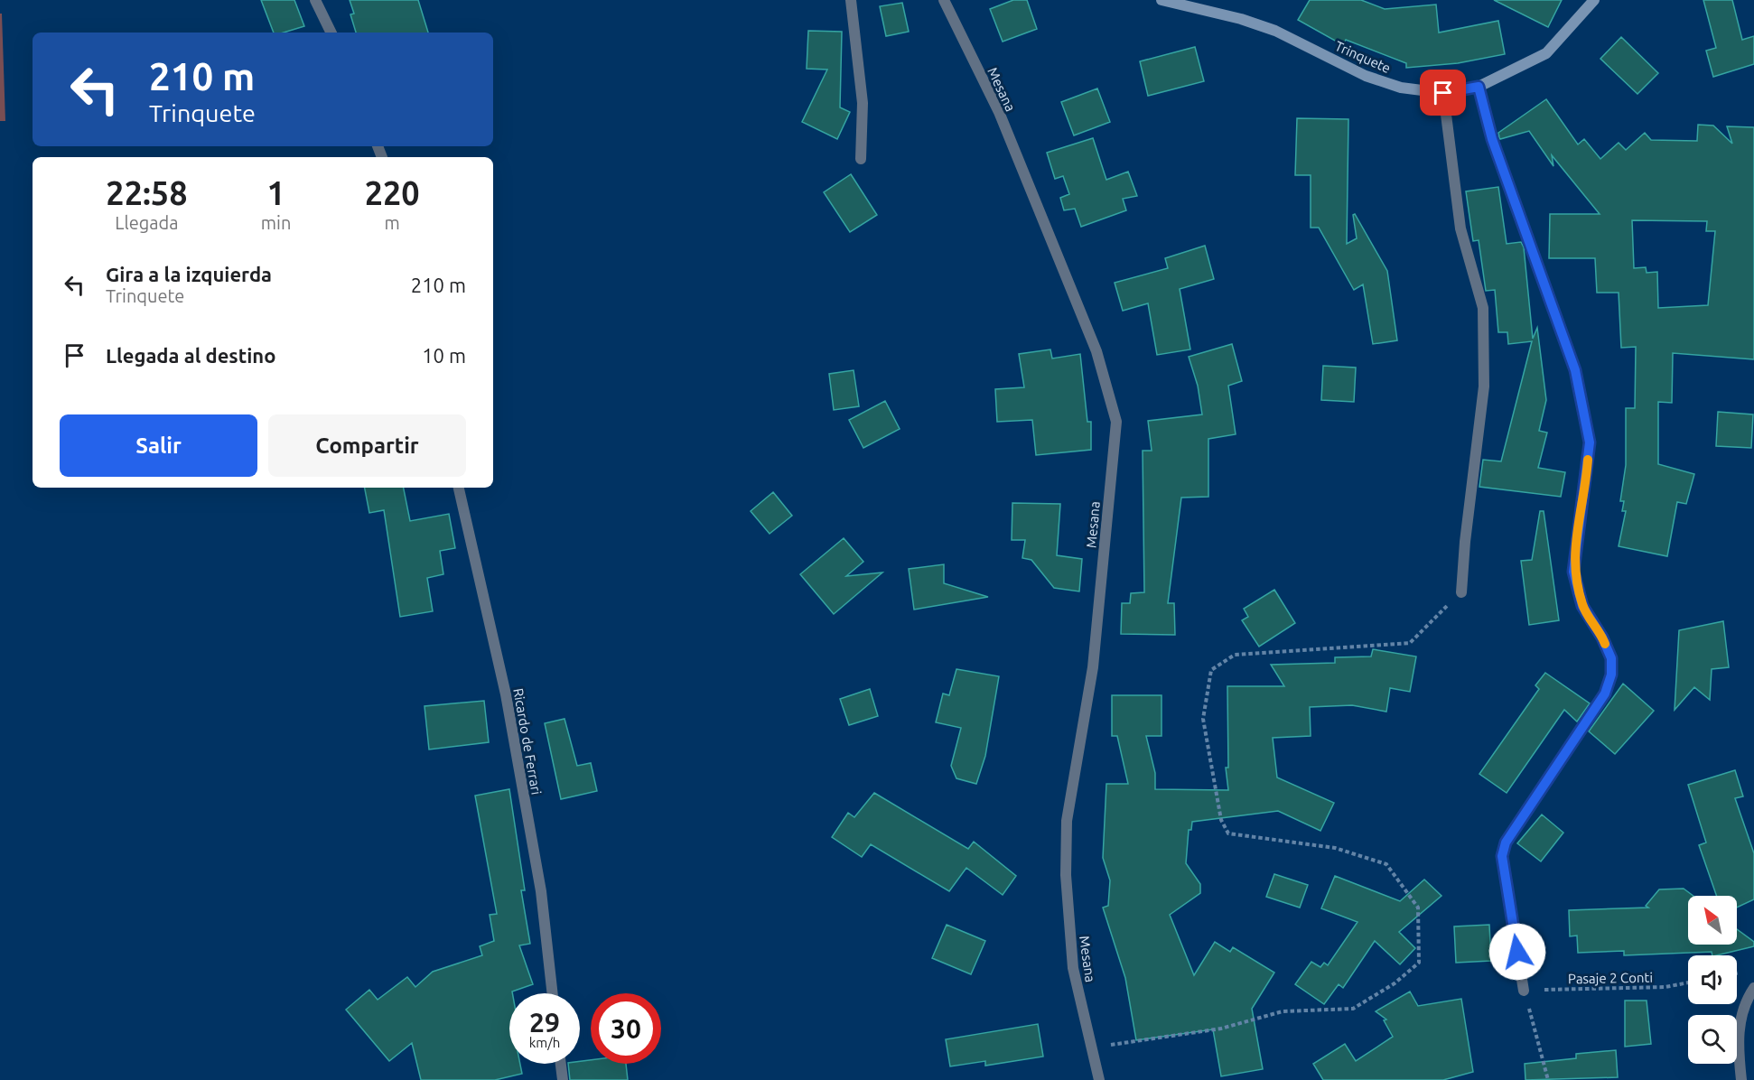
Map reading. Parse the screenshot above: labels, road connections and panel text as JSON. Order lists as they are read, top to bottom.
{
  "streets": {
    "street": ["Trinquete", "Mesana", "Ricardo de Ferrari"],
    "path": ["Pasaje 2 Conti"]
  },
  "north": "top left",
  "page": {
    "turn": ["210 m", "Trinquete"],
    "eta": [
      "22:58",
      "Llegada",
      "1",
      "min",
      "220",
      "m"
    ],
    "list": [
      {
        "name": "Gira a la izquierda",
        "note": "Trinquete",
        "value": "210 m"
      },
      {
        "name": "Llegada al destino",
        "value": "10 m"
      }
    ],
    "buttons": ["Salir", "Compartir"],
    "speed": "29 km/h",
    "limit": "30"
  }
}
